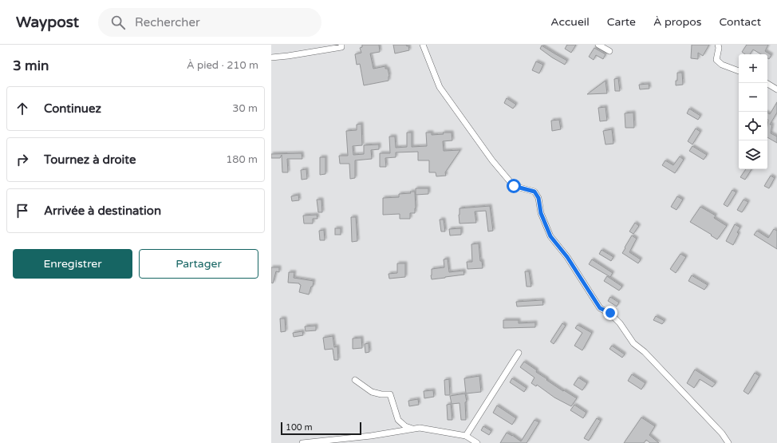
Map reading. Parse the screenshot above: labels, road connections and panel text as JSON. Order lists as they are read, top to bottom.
{
  "scale_bar": "100 m",
  "page": {
    "header": "Waypost",
    "search": "Rechercher",
    "nav": [
      "Accueil",
      "Carte",
      "À propos",
      "Contact"
    ],
    "heading": ["3 min", "À pied · 210 m"],
    "map_buttons": ["+", "−"],
    "list": [
      ["Continuez", "30 m"],
      ["Tournez à droite", "180 m"],
      "Arrivée à destination"
    ],
    "buttons": ["Enregistrer", "Partager"],
    "scale": "100 m"
  }
}
